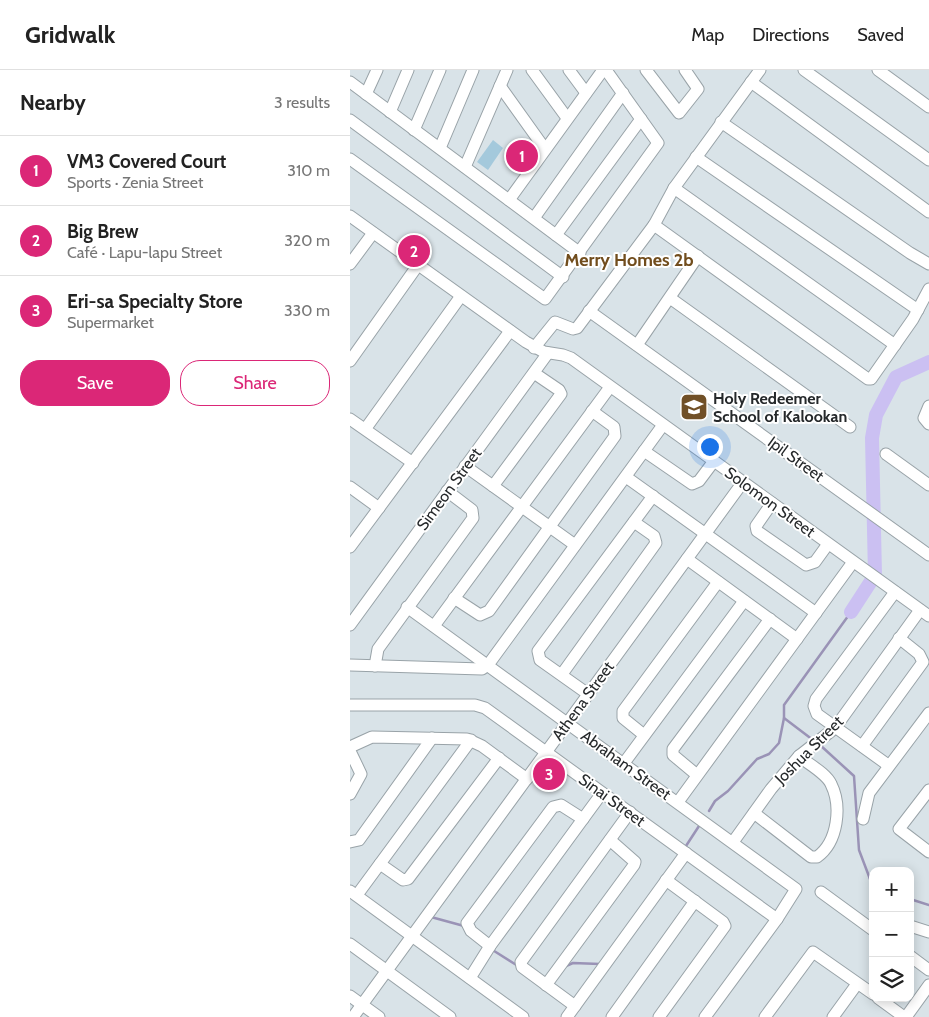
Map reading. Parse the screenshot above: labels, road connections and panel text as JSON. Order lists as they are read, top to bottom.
{
  "streets": {
    "street": [
      "Ipil Street",
      "Simeon Street",
      "Solomon Street",
      "Athena Street",
      "Joshua Street",
      "Abraham Street",
      "Sinai Street"
    ]
  },
  "crossings": [
    ["Simeon Street", "Solomon Street"],
    ["Solomon Street", "Athena Street"],
    ["Solomon Street", "Joshua Street"],
    ["Athena Street", "Abraham Street"],
    ["Athena Street", "Sinai Street"],
    ["Joshua Street", "Abraham Street"],
    ["Abraham Street", "Sinai Street"]
  ],
  "districts": ["Merry Homes 2b"],
  "places": {
    "school or university": ["Holy Redeemer School of Kalookan"]
  },
  "page": {
    "header": "Gridwalk",
    "nav": ["Map", "Directions", "Saved"],
    "heading": ["Nearby", "3 results"],
    "list": [
      {
        "mark": "1",
        "name": "VM3 Covered Court",
        "note": "Sports · Zenia Street",
        "value": "310 m"
      },
      {
        "mark": "2",
        "name": "Big Brew",
        "note": "Café · Lapu-lapu Street",
        "value": "320 m"
      },
      {
        "mark": "3",
        "name": "Eri-sa Specialty Store",
        "note": "Supermarket",
        "value": "330 m"
      }
    ],
    "pins": ["1", "2", "3"],
    "buttons": ["Save", "Share"],
    "map_buttons": ["+", "−"]
  }
}
